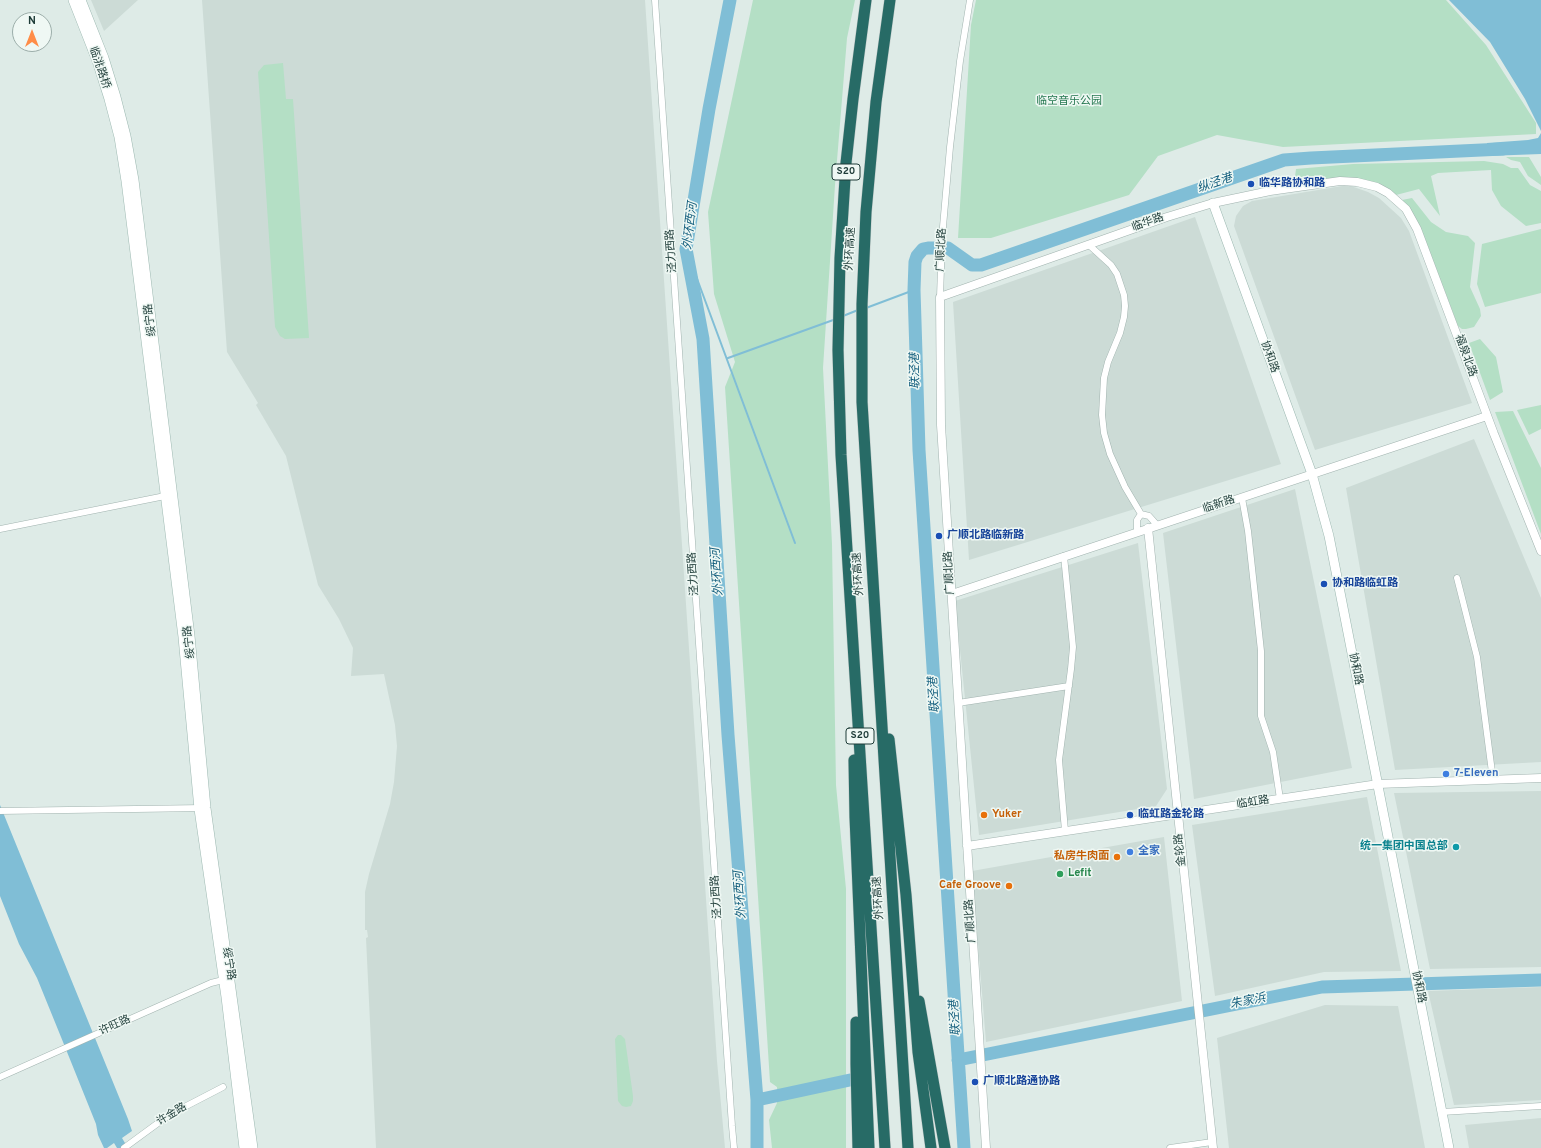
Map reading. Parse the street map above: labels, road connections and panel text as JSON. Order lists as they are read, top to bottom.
{
  "streets": {
    "highway": ["S20", "外环高速"],
    "main road": ["临洮路桥", "绥宁路", "协和路"],
    "street": [
      "临华路",
      "广顺北路",
      "泾力西路",
      "福泉北路",
      "临新路",
      "临虹路",
      "金轮路",
      "许旺路",
      "许金路"
    ]
  },
  "crossings": [
    ["临洮路桥", "绥宁路"],
    ["临华路", "广顺北路"],
    ["临华路", "福泉北路"],
    ["临华路", "协和路"],
    ["广顺北路", "临新路"],
    ["广顺北路", "临虹路"],
    ["绥宁路", "许旺路"],
    ["福泉北路", "临新路"],
    ["协和路", "临新路"],
    ["协和路", "临虹路"],
    ["临新路", "金轮路"],
    ["临虹路", "金轮路"]
  ],
  "water": [
    "纵泾港",
    "外环西河",
    "联泾港",
    "朱家浜"
  ],
  "parks": ["临空音乐公园"],
  "places": [
    "临华路协和路",
    "广顺北路临新路",
    "协和路临虹路",
    "7-Eleven",
    "Yuker",
    "临虹路金轮路",
    "统一集团中国总部",
    "全家",
    "私房牛肉面",
    "Lefit",
    "Cafe Groove",
    "广顺北路通协路"
  ],
  "north": "top"
}
